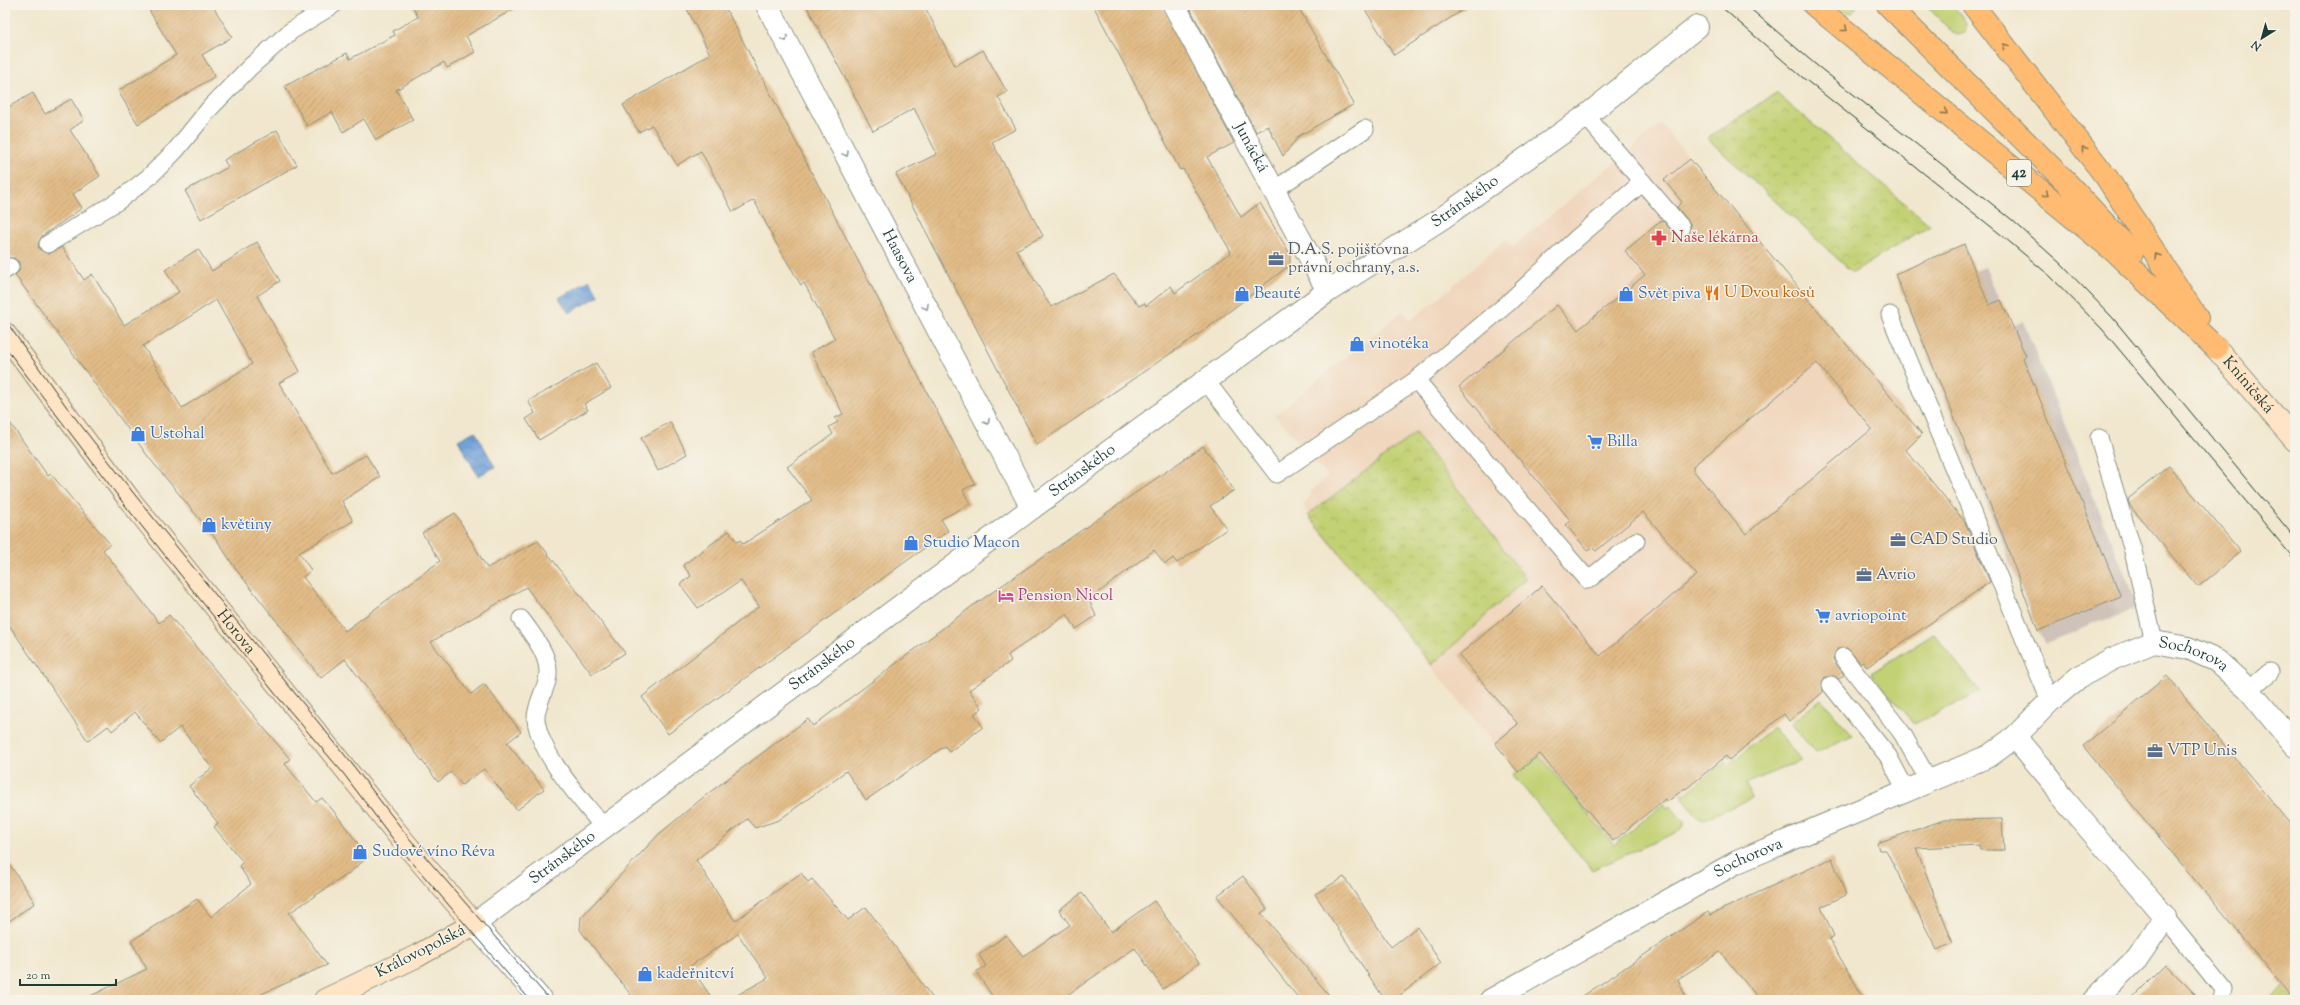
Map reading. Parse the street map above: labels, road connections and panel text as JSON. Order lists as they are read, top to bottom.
{
  "streets": {
    "highway": ["42"],
    "street": [
      "Junácká",
      "Stránského",
      "Haasova",
      "Kníničská",
      "Horova",
      "Sochorova",
      "Královopolská"
    ]
  },
  "crossings": [
    ["Junácká", "Stránského"],
    ["42", "Kníničská"],
    ["Stránského", "Haasova"],
    ["Stránského", "Horova"],
    ["Stránského", "Královopolská"],
    ["Horova", "Královopolská"]
  ],
  "one_way": ["Haasova"],
  "places": {
    "pharmacy": ["Naše lékárna"],
    "office": [
      "D.A.S. pojišťovna právní ochrany, a.s.",
      "CAD Studio",
      "Avrio",
      "VTP Unis"
    ],
    "restaurant": ["U Dvou kosů"],
    "shop": [
      "Beauté",
      "Svět piva",
      "vinotéka",
      "Ustohal",
      "květiny",
      "Studio Macon",
      "Sudové víno Réva",
      "kadeřnitcví"
    ],
    "supermarket": ["Billa", "avriopoint"],
    "hotel": ["Pension Nicol"]
  },
  "scale_bar": "20 m",
  "north": "bottom left"
}
